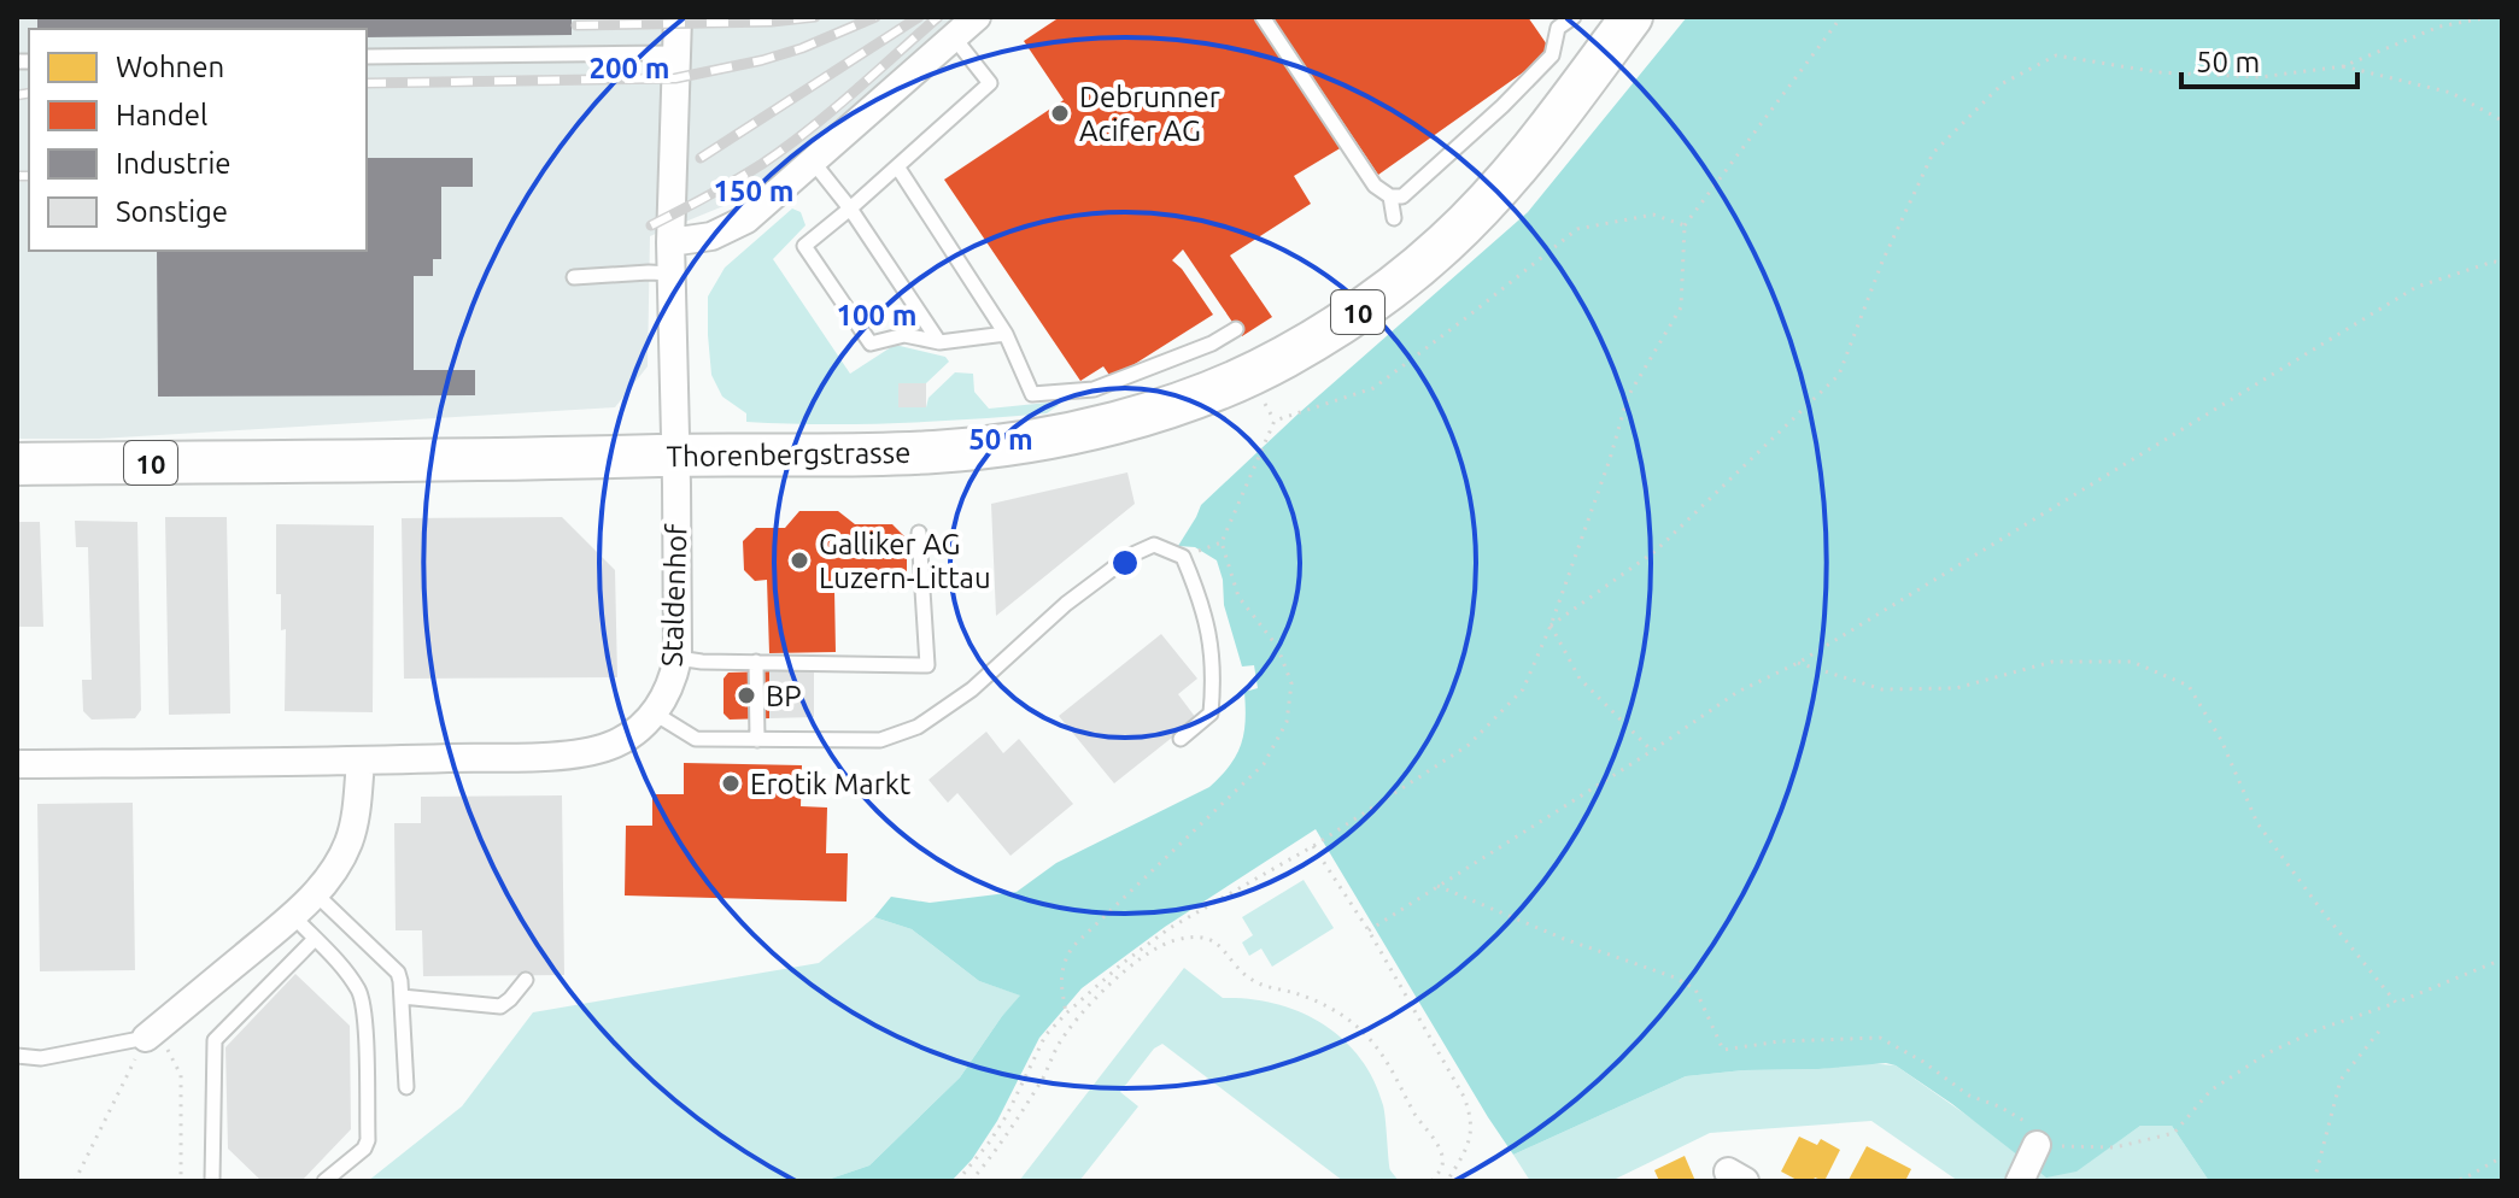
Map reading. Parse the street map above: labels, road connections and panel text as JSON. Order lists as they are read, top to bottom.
{
  "streets": {
    "main road": ["10", "Thorenbergstrasse"],
    "street": ["Staldenhof"]
  },
  "crossings": [
    ["Thorenbergstrasse", "Staldenhof"]
  ],
  "places": [
    "Debrunner Acifer AG",
    "Galliker AG Luzern-Littau",
    "BP",
    "Erotik Markt"
  ],
  "legend": [
    "Wohnen",
    "Handel",
    "Industrie",
    "Sonstige"
  ],
  "scale_bar": "50 m",
  "rings": [
    "200 m",
    "150 m",
    "100 m",
    "50 m"
  ]
}
